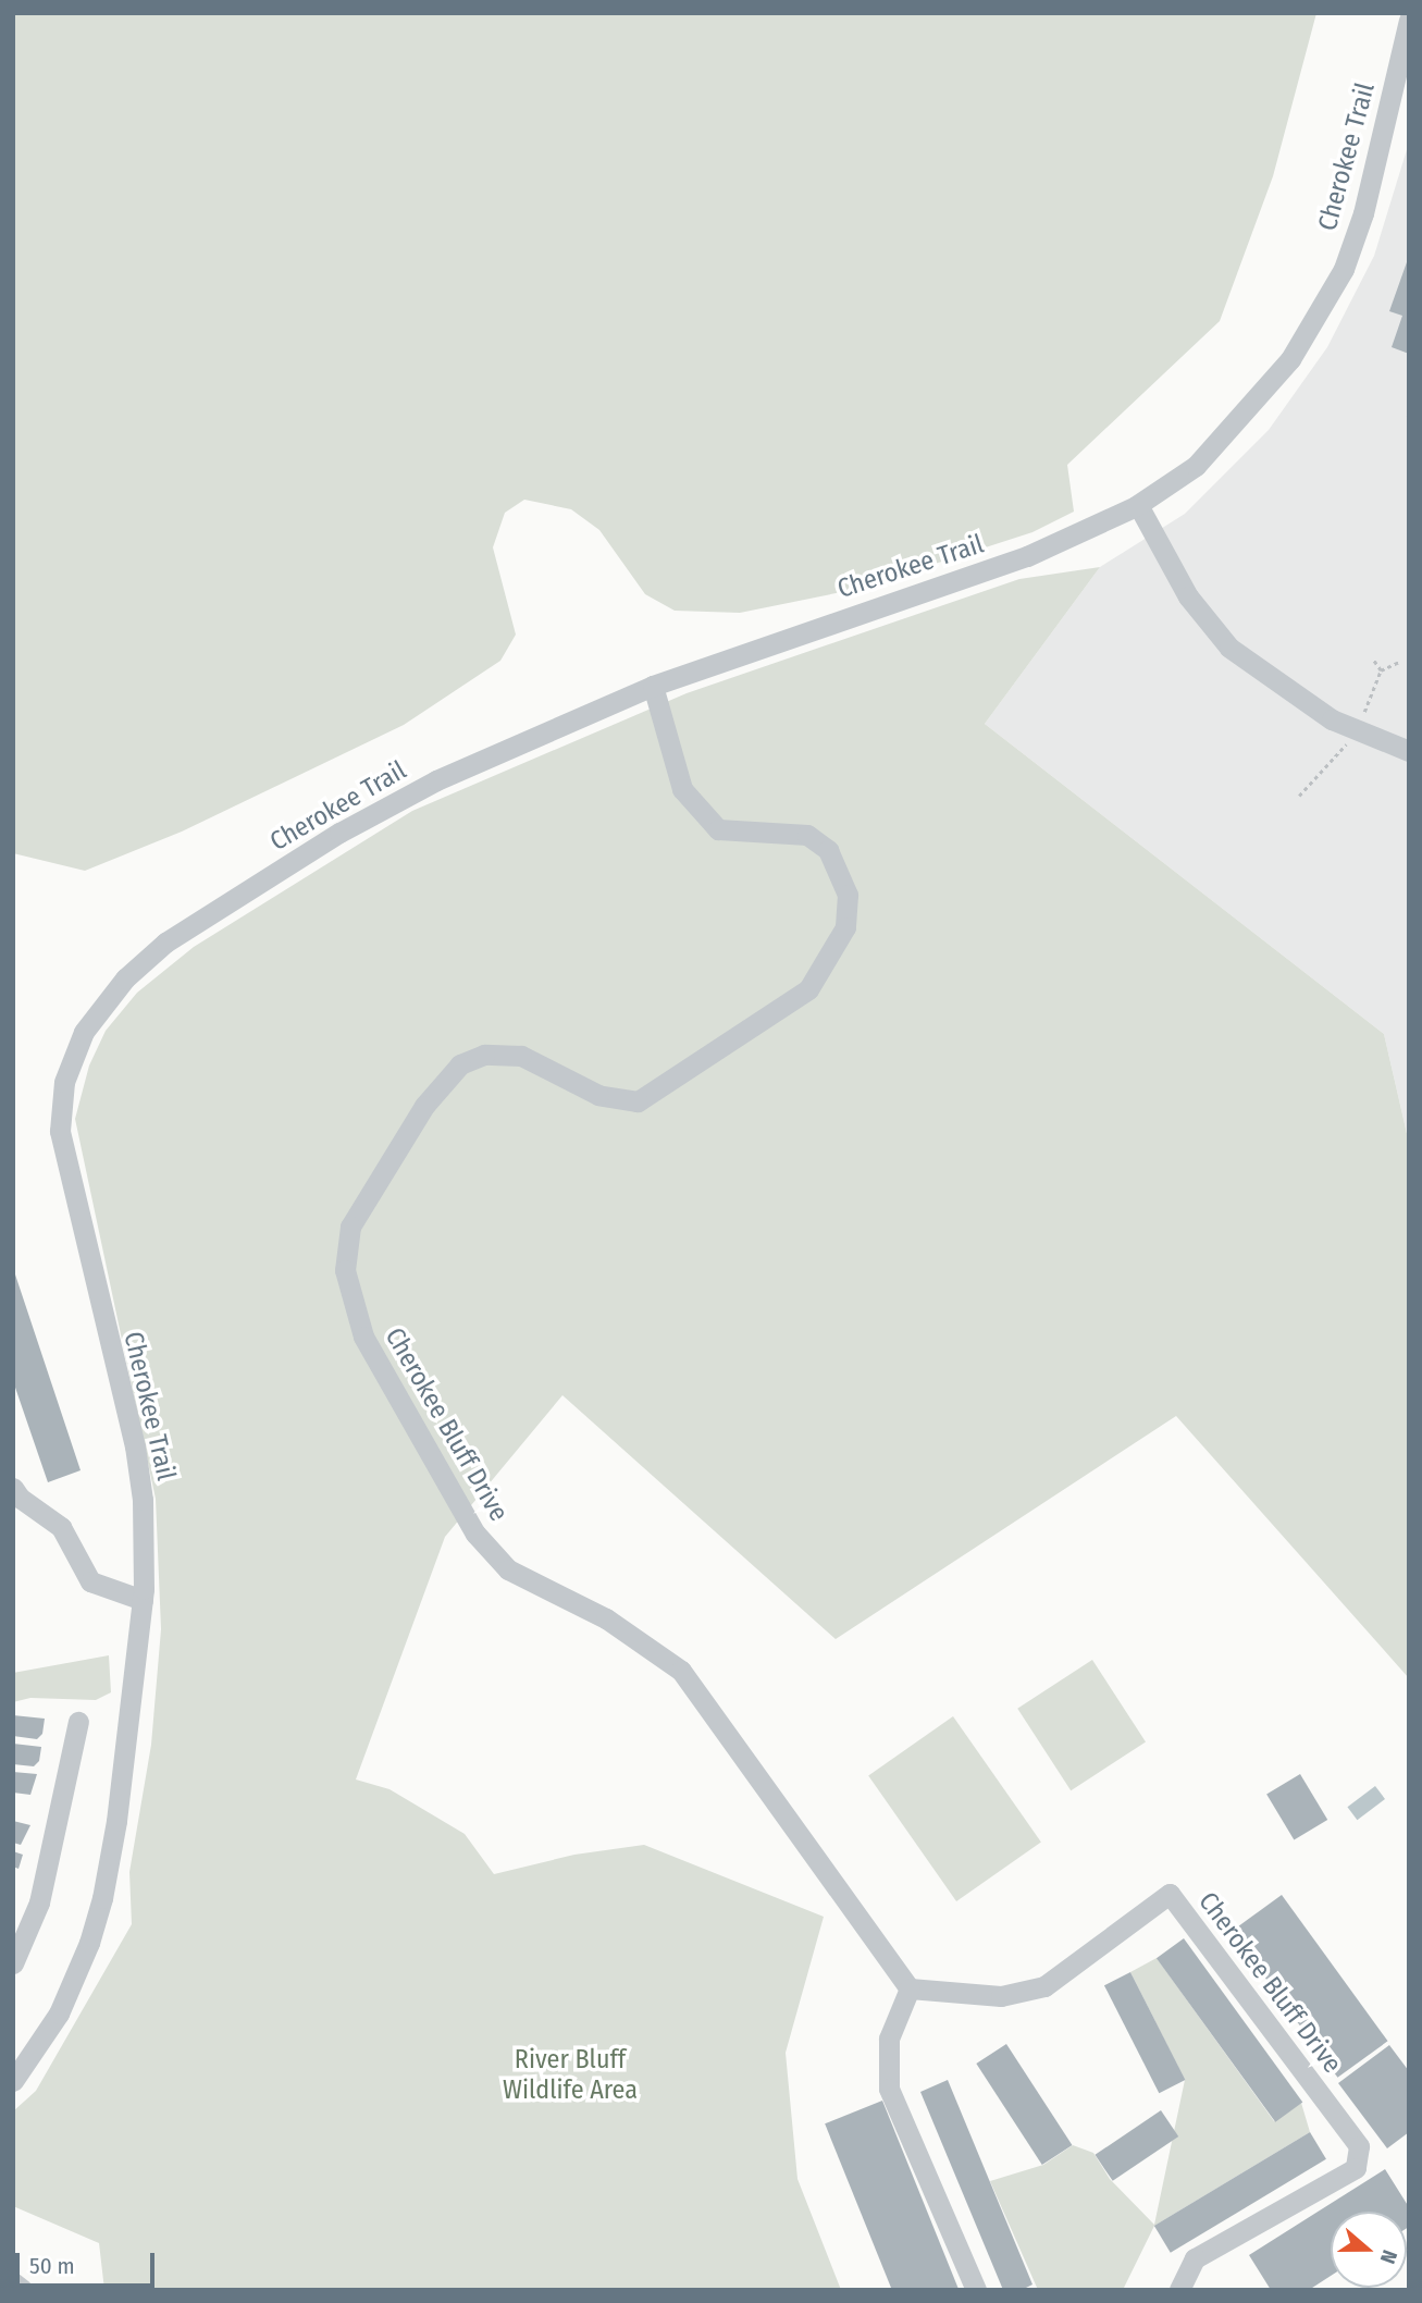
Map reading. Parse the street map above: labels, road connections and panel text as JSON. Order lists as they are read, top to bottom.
{
  "streets": {
    "street": ["Cherokee Trail", "Cherokee Bluff Drive"]
  },
  "crossings": [
    ["Cherokee Trail", "Cherokee Bluff Drive"]
  ],
  "parks": ["River Bluff Wildlife Area"],
  "scale_bar": "50 m",
  "north": "right"
}
